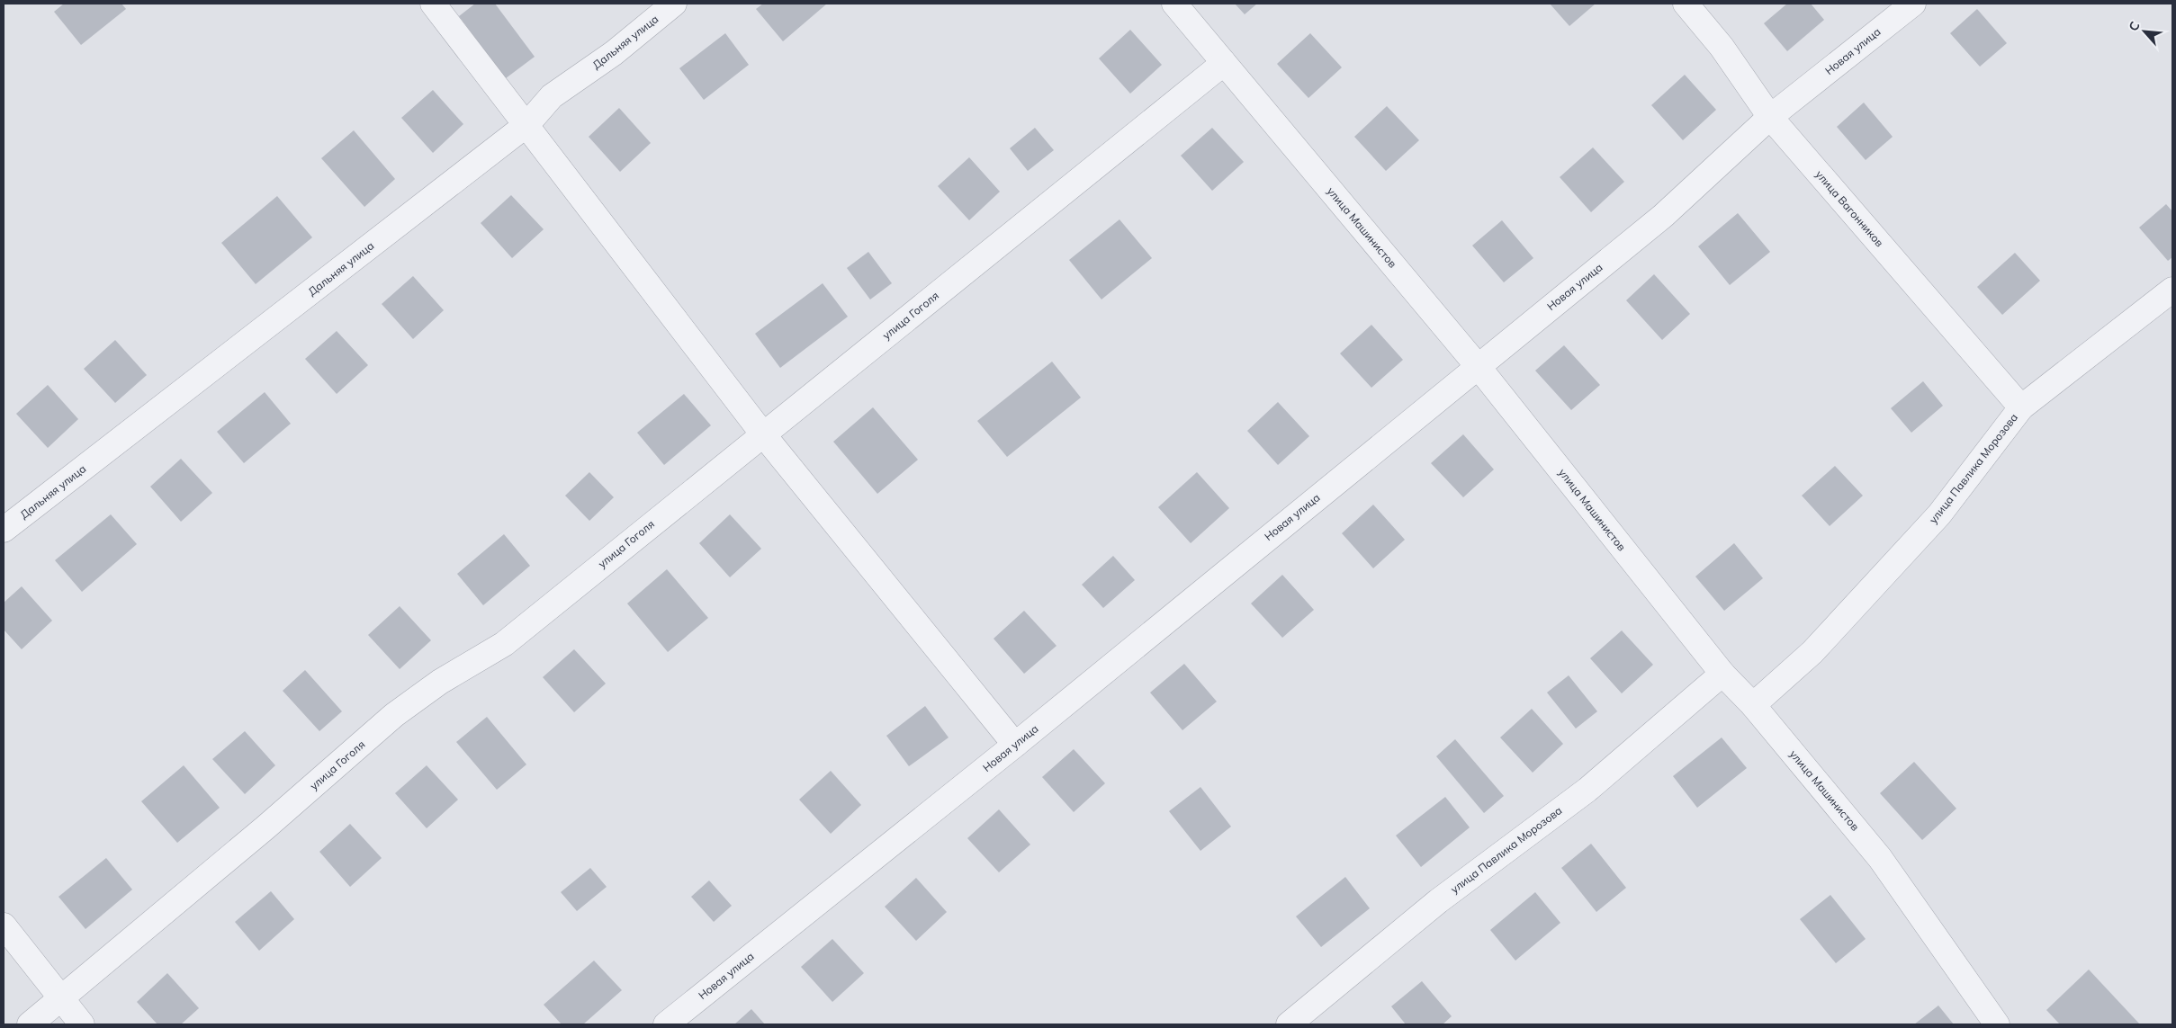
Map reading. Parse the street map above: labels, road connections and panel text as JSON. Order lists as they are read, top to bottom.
{
  "streets": {
    "street": [
      "Дальняя улица",
      "Новая улица",
      "улица Вагонников",
      "улица Машинистов",
      "улица Гоголя",
      "улица Павлика Морозова"
    ]
  },
  "crossings": [
    ["Новая улица", "улица Вагонников"],
    ["Новая улица", "улица Машинистов"],
    ["улица Вагонников", "улица Павлика Морозова"],
    ["улица Машинистов", "улица Гоголя"],
    ["улица Машинистов", "улица Павлика Морозова"]
  ],
  "north": "top left"
}
